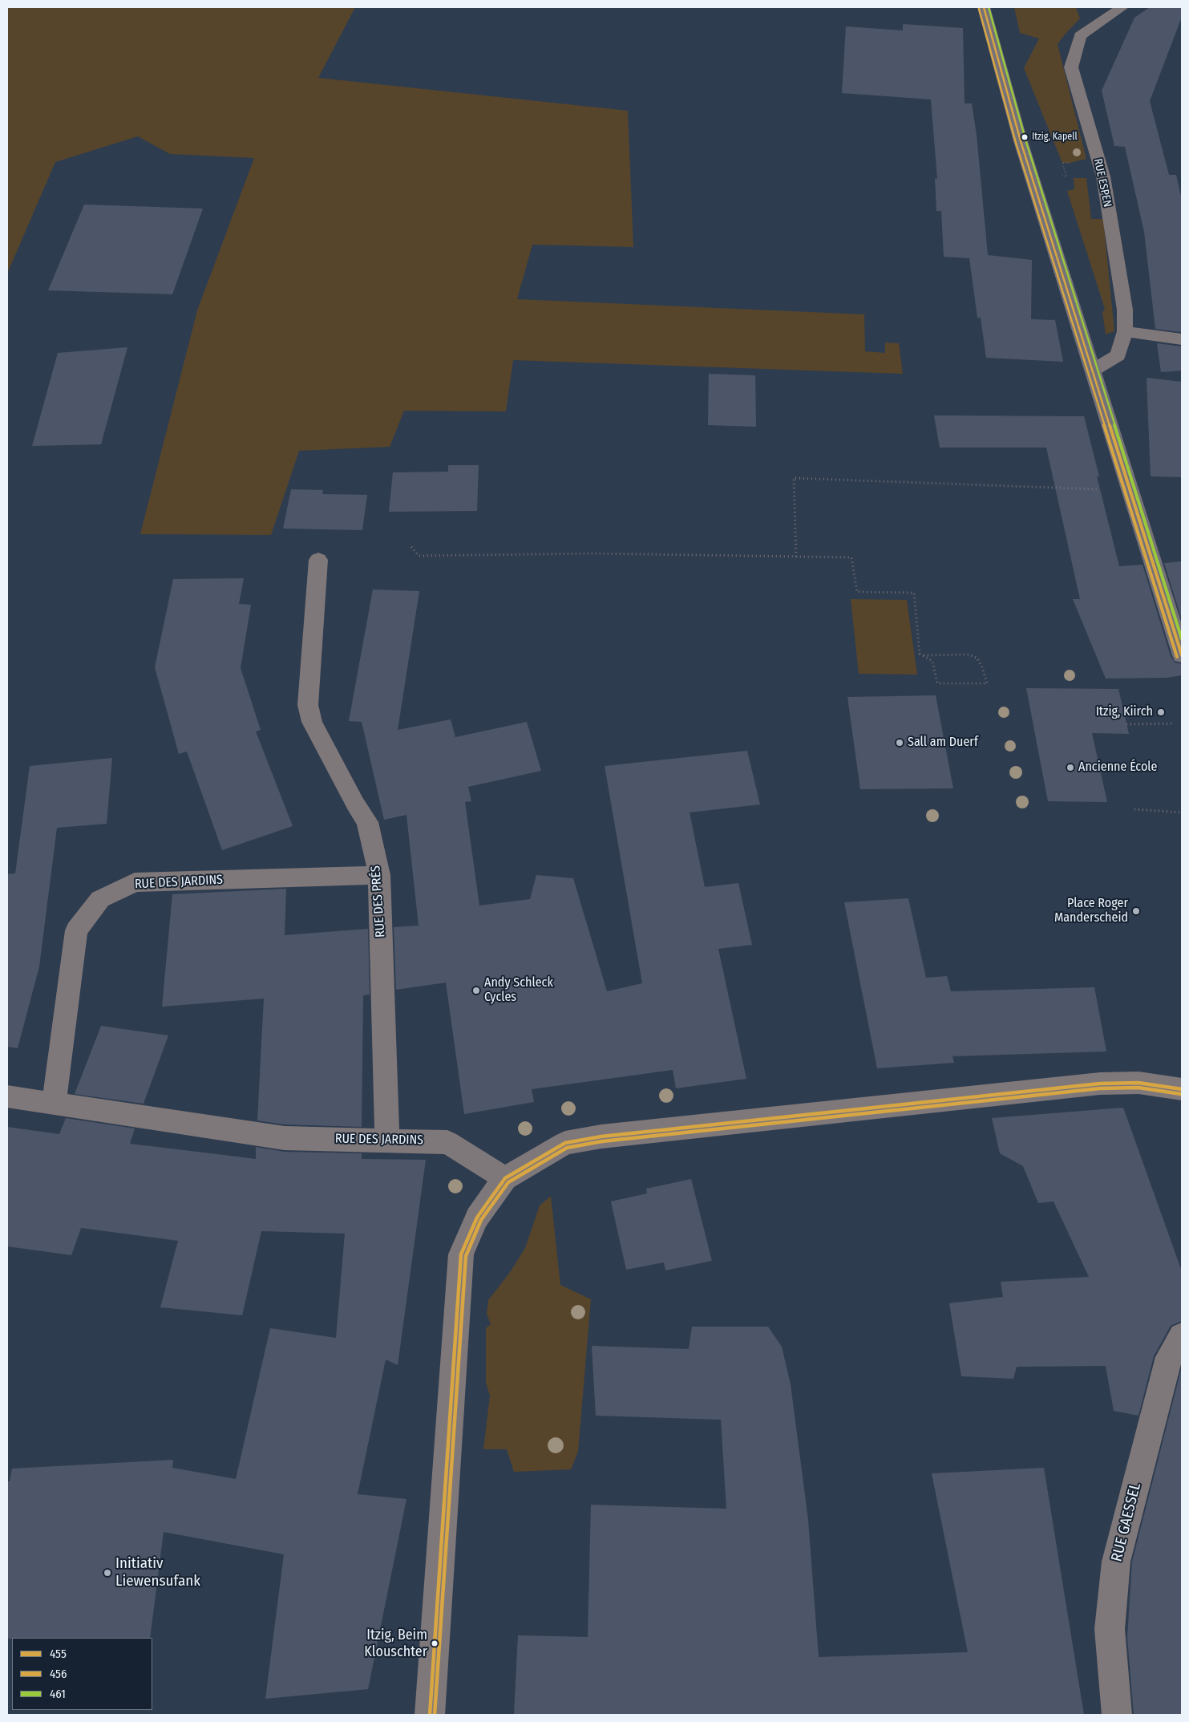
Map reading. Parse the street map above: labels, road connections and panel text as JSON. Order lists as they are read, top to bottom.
{
  "streets": {
    "street": [
      "RUE ESPEN",
      "RUE DES JARDINS",
      "RUE DES PRÉS",
      "RUE GAESSEL"
    ]
  },
  "crossings": [
    ["RUE DES JARDINS", "RUE DES PRÉS"]
  ],
  "places": [
    "Itzig, Kapell",
    "Itzig, Kiirch",
    "Sall am Duerf",
    "Ancienne École",
    "Place Roger Manderscheid",
    "Andy Schleck Cycles",
    "Initiativ Liewensufank",
    "Itzig, Beim Klouschter"
  ],
  "lines": ["transit line 455", "transit line 461", "transit line 456"],
  "legend": ["455", "456", "461"]
}
